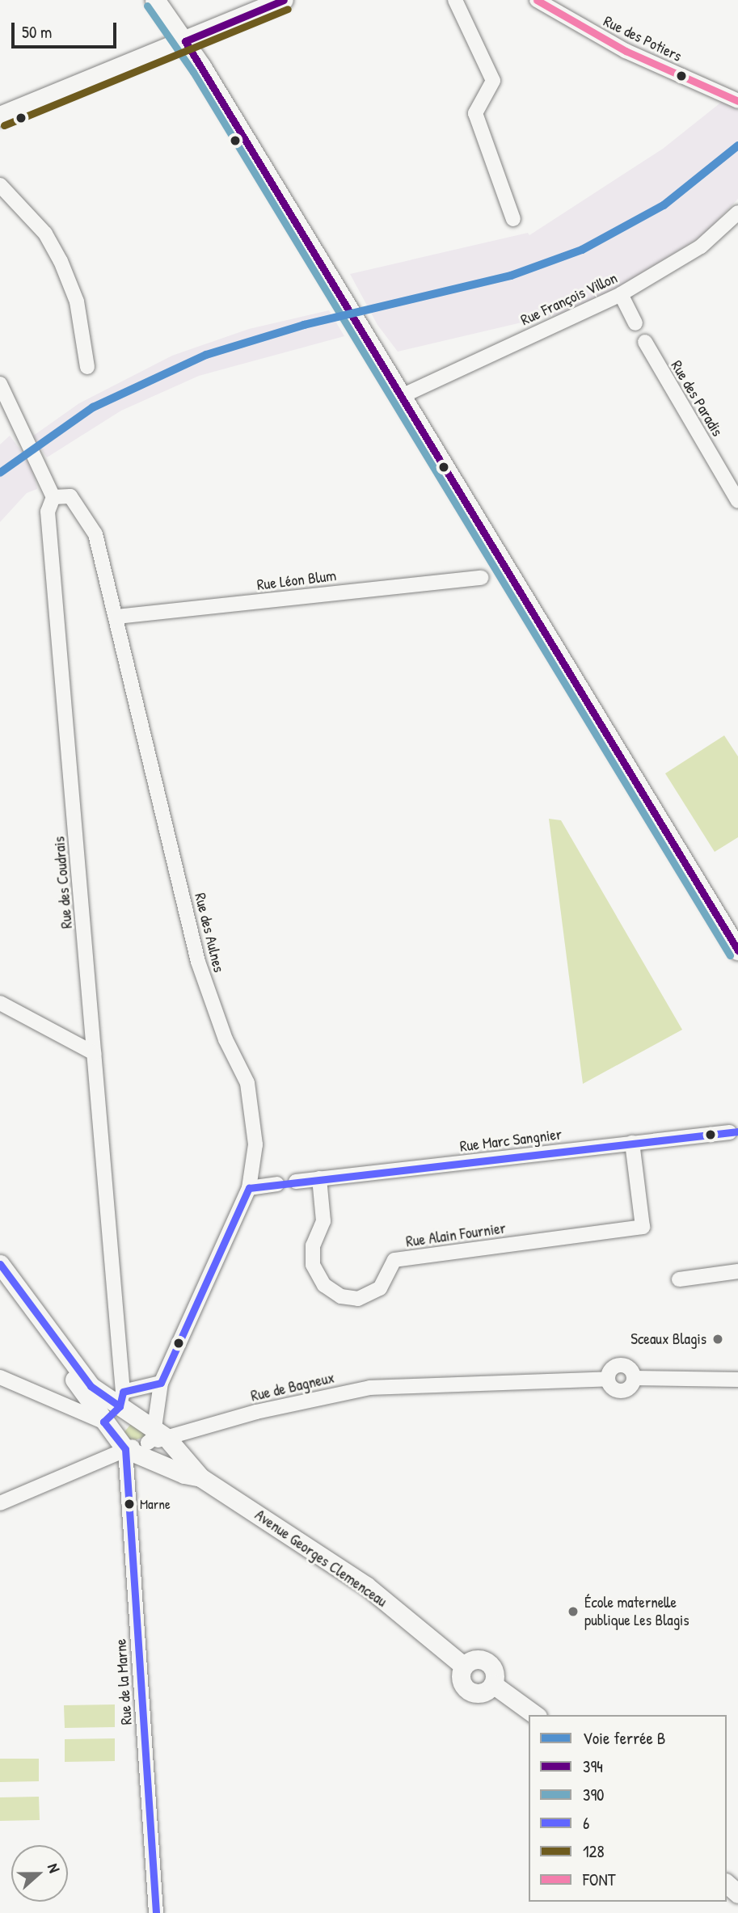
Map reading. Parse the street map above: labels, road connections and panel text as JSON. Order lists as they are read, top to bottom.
{
  "streets": {
    "street": [
      "Rue des Potiers",
      "Rue François Villon",
      "Rue des Paradis",
      "Rue Léon Blum",
      "Rue des Coudrais",
      "Rue des Aulnes",
      "Rue Marc Sangnier",
      "Rue Alain Fournier",
      "Rue de Bagneux",
      "Avenue Georges Clemenceau",
      "Rue de la Marne"
    ]
  },
  "crossings": [
    ["Rue Léon Blum", "Rue des Aulnes"],
    ["Rue des Coudrais", "Rue des Aulnes"],
    ["Rue des Coudrais", "Avenue Georges Clemenceau"],
    ["Rue des Aulnes", "Rue de Bagneux"],
    ["Rue des Aulnes", "Avenue Georges Clemenceau"],
    ["Rue Marc Sangnier", "Rue Alain Fournier"],
    ["Rue de Bagneux", "Avenue Georges Clemenceau"],
    ["Rue de Bagneux", "Rue de la Marne"],
    ["Avenue Georges Clemenceau", "Rue de la Marne"]
  ],
  "places": ["Sceaux Blagis", "Marne", "École maternelle publique Les Blagis"],
  "lines": [
    "transit line 394",
    "transit line FONT",
    "transit line 390",
    "transit line 128",
    "rail line B",
    "transit line 6"
  ],
  "legend": [
    "Voie ferrée B",
    "394",
    "390",
    "6",
    "128",
    "FONT"
  ],
  "scale_bar": "50 m",
  "north": "right"
}
